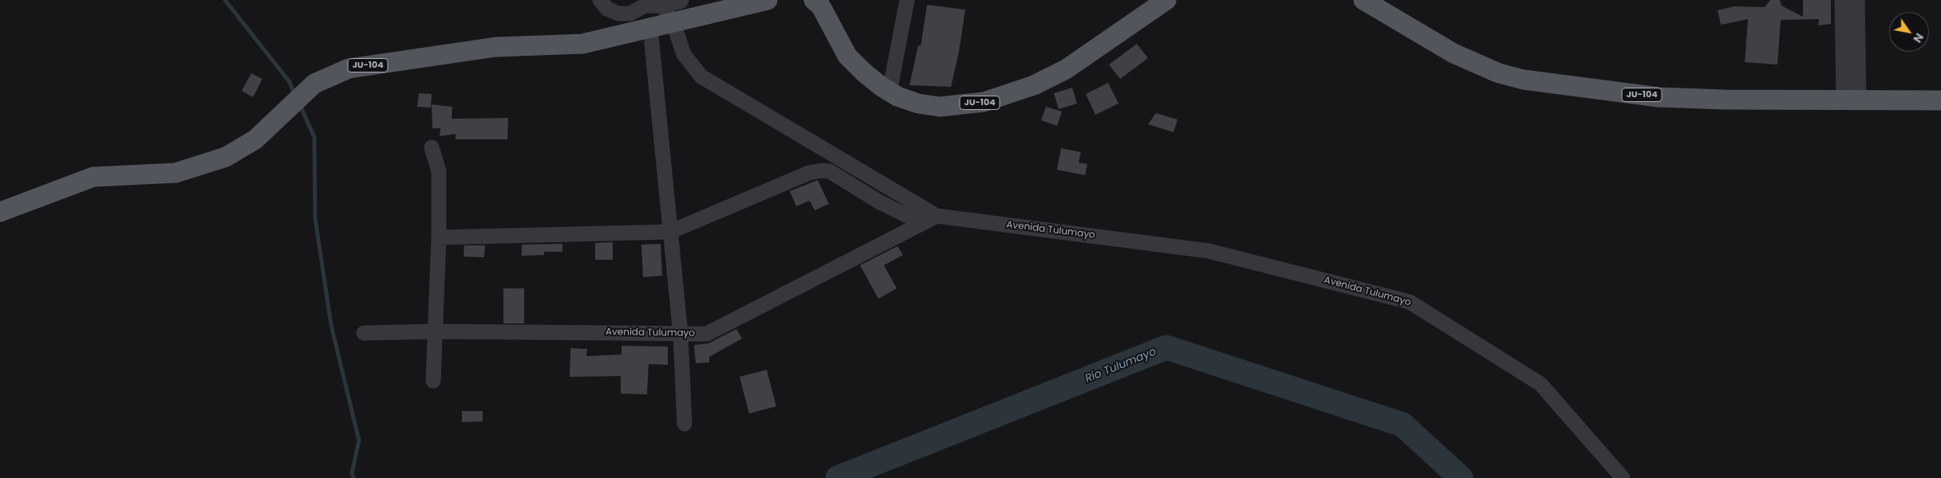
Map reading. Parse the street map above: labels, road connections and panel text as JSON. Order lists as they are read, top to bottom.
{
  "streets": {
    "main road": ["JU-104"],
    "street": ["Avenida Tulumayo"]
  },
  "water": ["Río Tulumayo"],
  "north": "bottom right"
}
